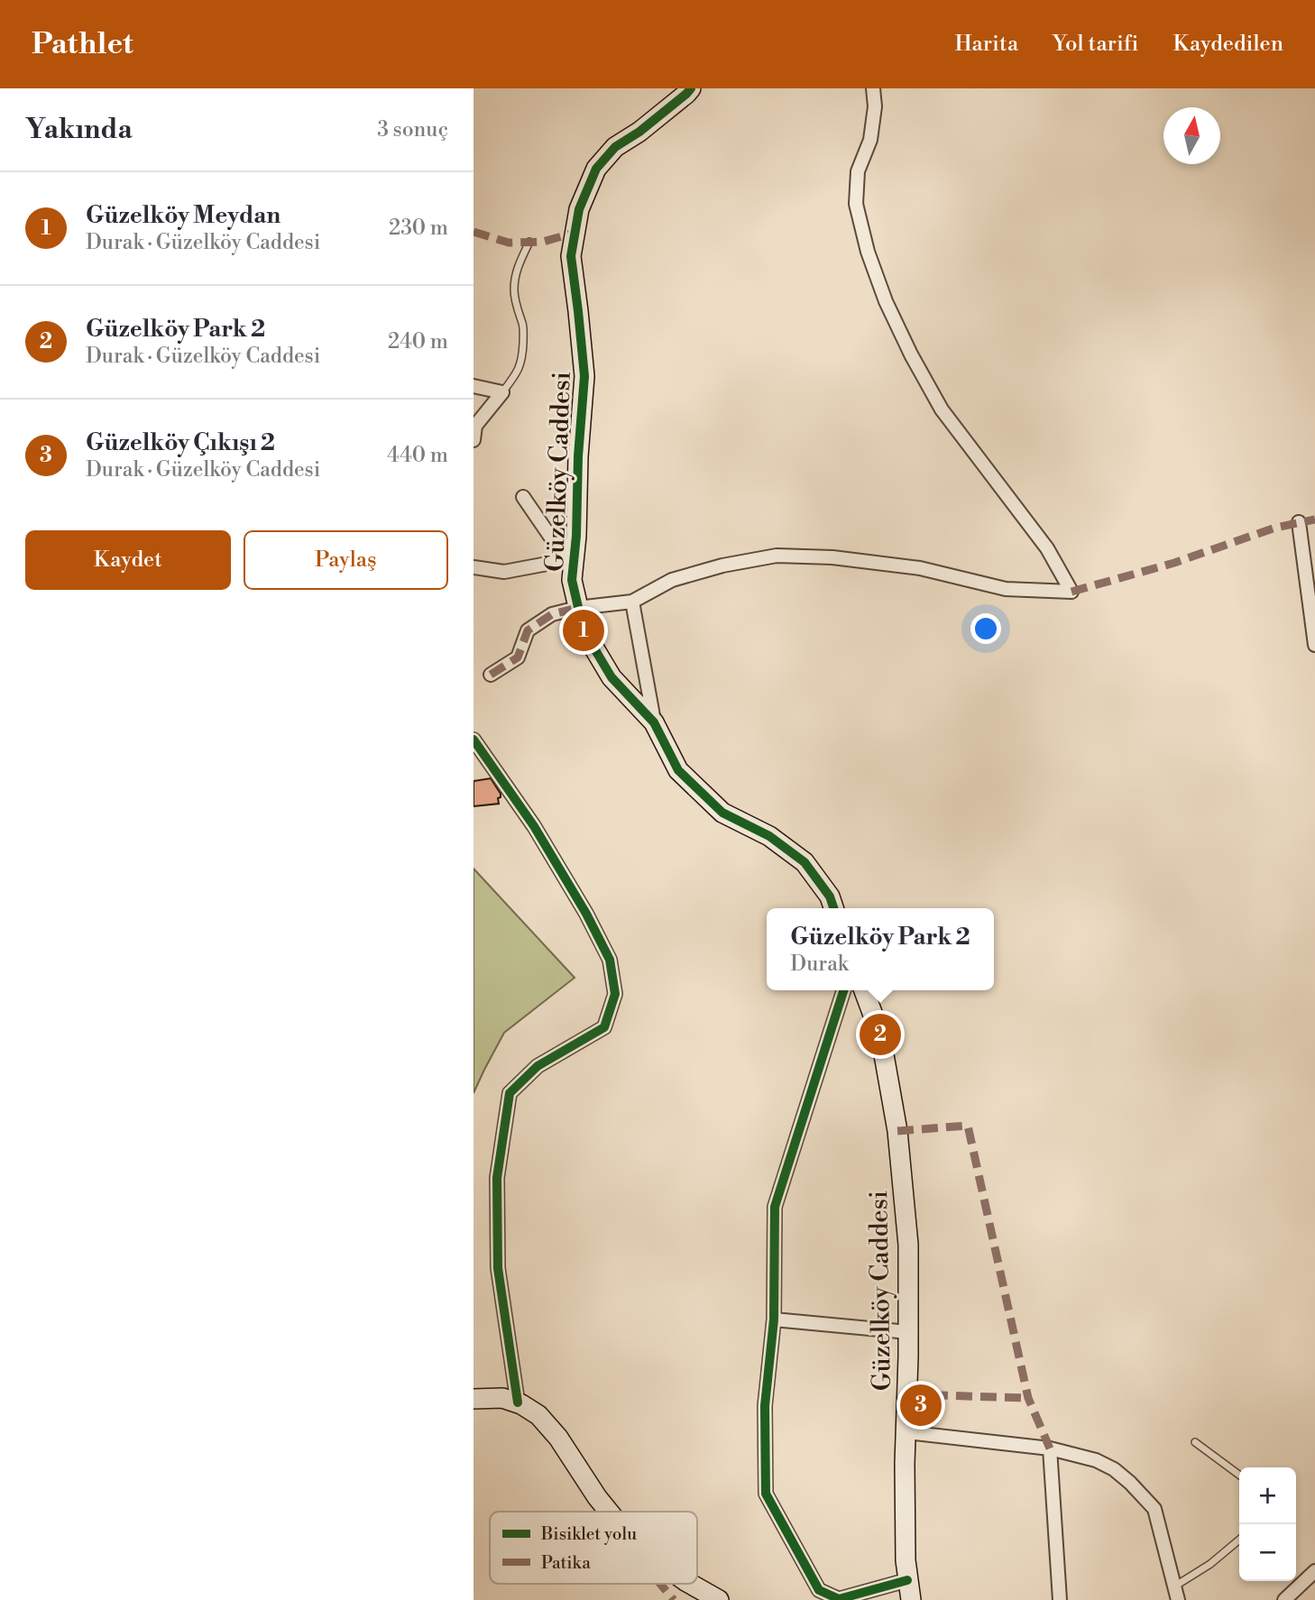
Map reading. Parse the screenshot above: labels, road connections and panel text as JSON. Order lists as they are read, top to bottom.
{
  "streets": {
    "street": ["Güzelköy Caddesi"]
  },
  "legend": ["Bisiklet yolu", "Patika"],
  "north": "top",
  "page": {
    "header": "Pathlet",
    "nav": ["Harita", "Yol tarifi", "Kaydedilen"],
    "heading": ["Yakında", "3 sonuç"],
    "list": [
      {
        "mark": "1",
        "name": "Güzelköy Meydan",
        "note": "Durak · Güzelköy Caddesi",
        "value": "230 m"
      },
      {
        "mark": "2",
        "name": "Güzelköy Park 2",
        "note": "Durak · Güzelköy Caddesi",
        "value": "240 m"
      },
      {
        "mark": "3",
        "name": "Güzelköy Çıkışı 2",
        "note": "Durak · Güzelköy Caddesi",
        "value": "440 m"
      }
    ],
    "buttons": ["Kaydet", "Paylaş"],
    "pins": ["1", "2", "3"],
    "popup": ["Güzelköy Park 2", "Durak"],
    "map_buttons": ["+", "−"]
  }
}
